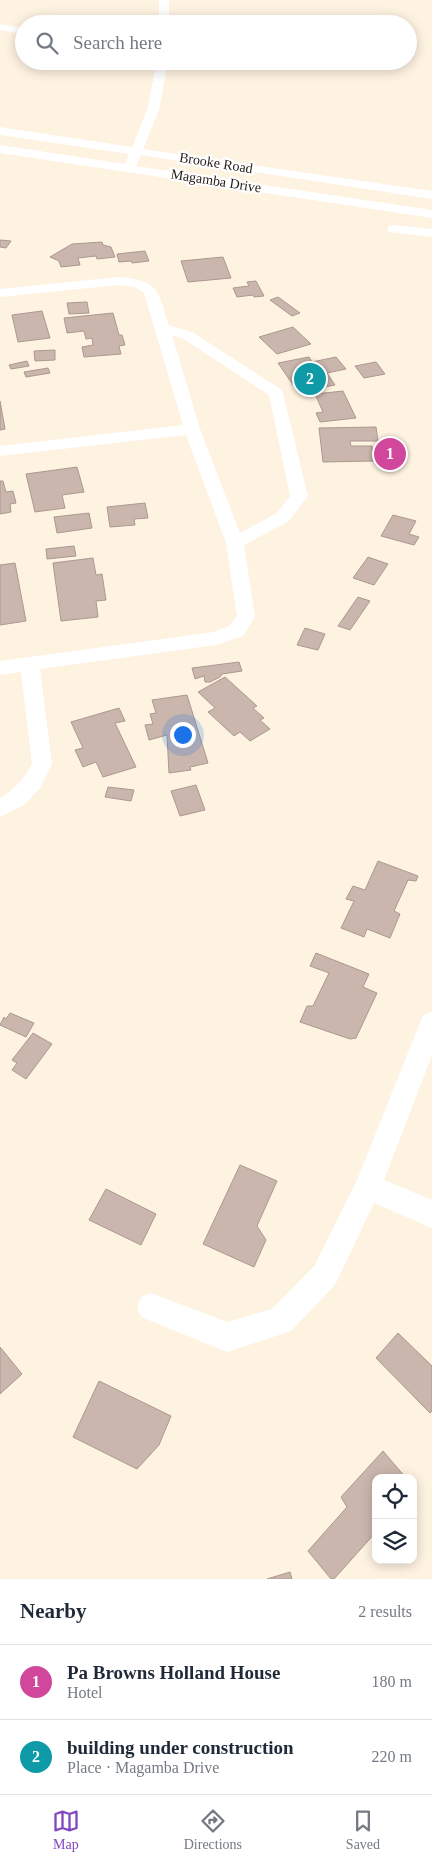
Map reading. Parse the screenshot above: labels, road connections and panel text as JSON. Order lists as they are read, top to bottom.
{
  "streets": {
    "street": ["Brooke Road", "Magamba Drive"]
  },
  "page": {
    "search": "Search here",
    "pins": ["2", "1"],
    "heading": ["Nearby", "2 results"],
    "list": [
      {
        "mark": "1",
        "name": "Pa Browns Holland House",
        "note": "Hotel",
        "value": "180 m"
      },
      {
        "mark": "2",
        "name": "building under construction",
        "note": "Place · Magamba Drive",
        "value": "220 m"
      }
    ],
    "nav": ["Map", "Directions", "Saved"]
  }
}
